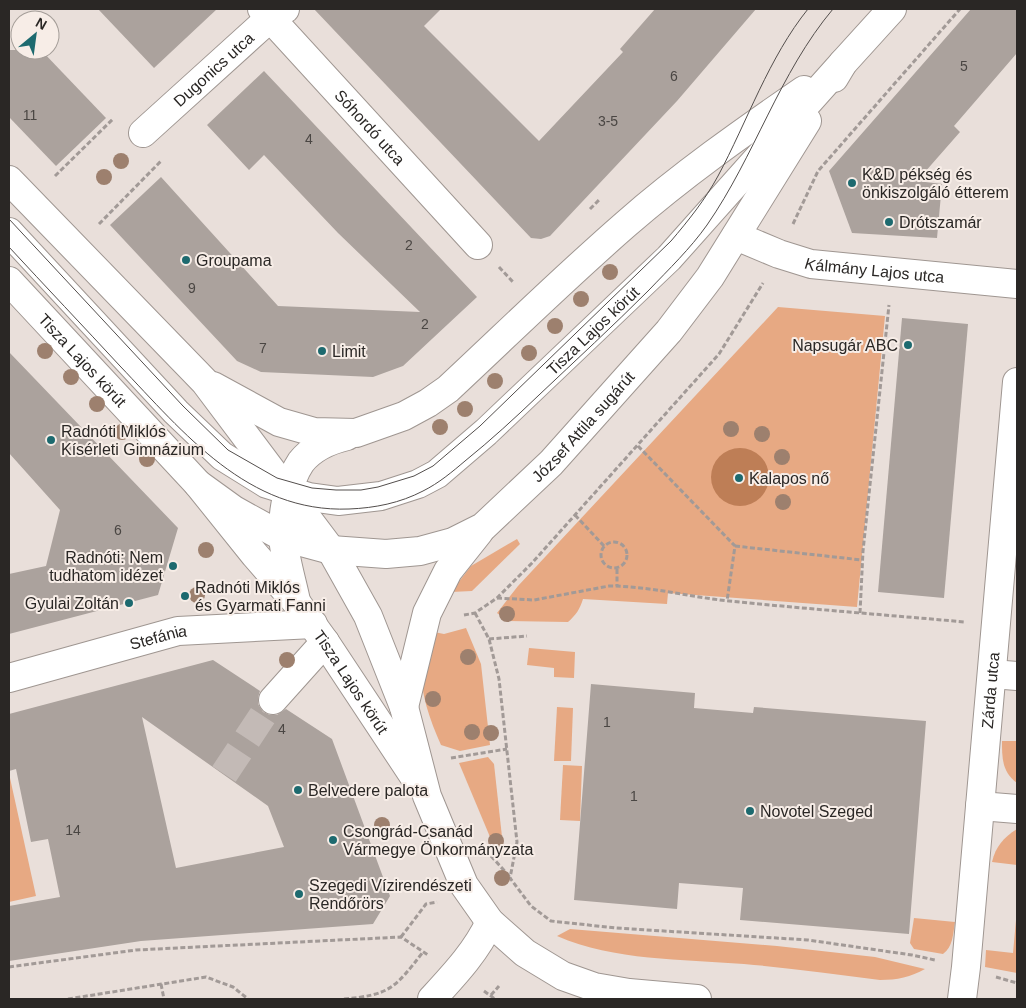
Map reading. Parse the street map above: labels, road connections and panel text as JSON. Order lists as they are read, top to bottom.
{
  "streets": {
    "street": [
      "Dugonics utca",
      "Sóhordó utca",
      "Kálmány Lajos utca",
      "Tisza Lajos körút",
      "József Attila sugárút",
      "Stefánia",
      "Zárda utca"
    ]
  },
  "crossings": [
    ["Dugonics utca", "Sóhordó utca"],
    ["Kálmány Lajos utca", "József Attila sugárút"],
    ["Tisza Lajos körút", "József Attila sugárút"],
    ["Tisza Lajos körút", "Stefánia"]
  ],
  "places": [
    "K&D pékség és önkiszolgáló étterem",
    "Drótszamár",
    "Groupama",
    "Napsugár ABC",
    "Limit",
    "Radnóti Miklós Kísérleti Gimnázium",
    "Kalapos nő",
    "Radnóti: Nem tudhatom idézet",
    "Radnóti Miklós és Gyarmati Fanni",
    "Gyulai Zoltán",
    "Belvedere palota",
    "Novotel Szeged",
    "Csongrád-Csanád Vármegye Önkormányzata",
    "Szegedi Vízirendészeti Rendőrörs"
  ],
  "house_numbers": [
    "5",
    "6",
    "11",
    "3-5",
    "4",
    "2",
    "9",
    "2",
    "7",
    "6",
    "1",
    "4",
    "1",
    "14"
  ],
  "north": "top right"
}
